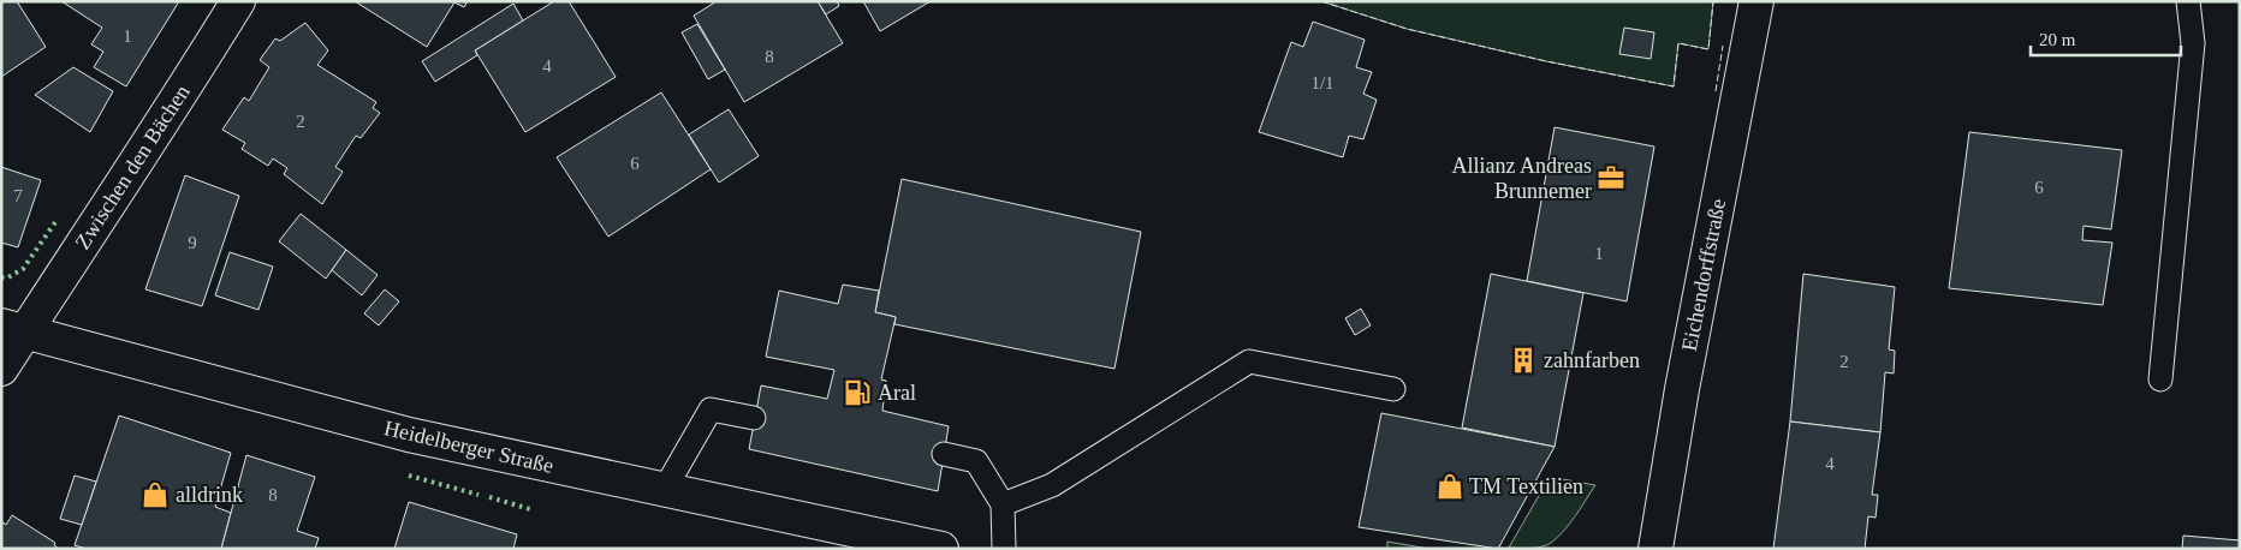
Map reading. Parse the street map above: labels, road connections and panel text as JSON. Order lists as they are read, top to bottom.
{
  "streets": {
    "street": ["Zwischen den Bächen", "Eichendorffstraße", "Heidelberger Straße"]
  },
  "crossings": [
    ["Zwischen den Bächen", "Heidelberger Straße"]
  ],
  "places": {
    "office": ["Allianz Andreas Brunnemer"],
    "building": ["zahnfarben"],
    "fuel station": ["Aral"],
    "shop": ["TM Textilien", "alldrink"]
  },
  "house_numbers": [
    "1",
    "8",
    "4",
    "1/1",
    "2",
    "6",
    "6",
    "7",
    "9",
    "1",
    "2",
    "4",
    "8"
  ],
  "scale_bar": "20 m"
}
